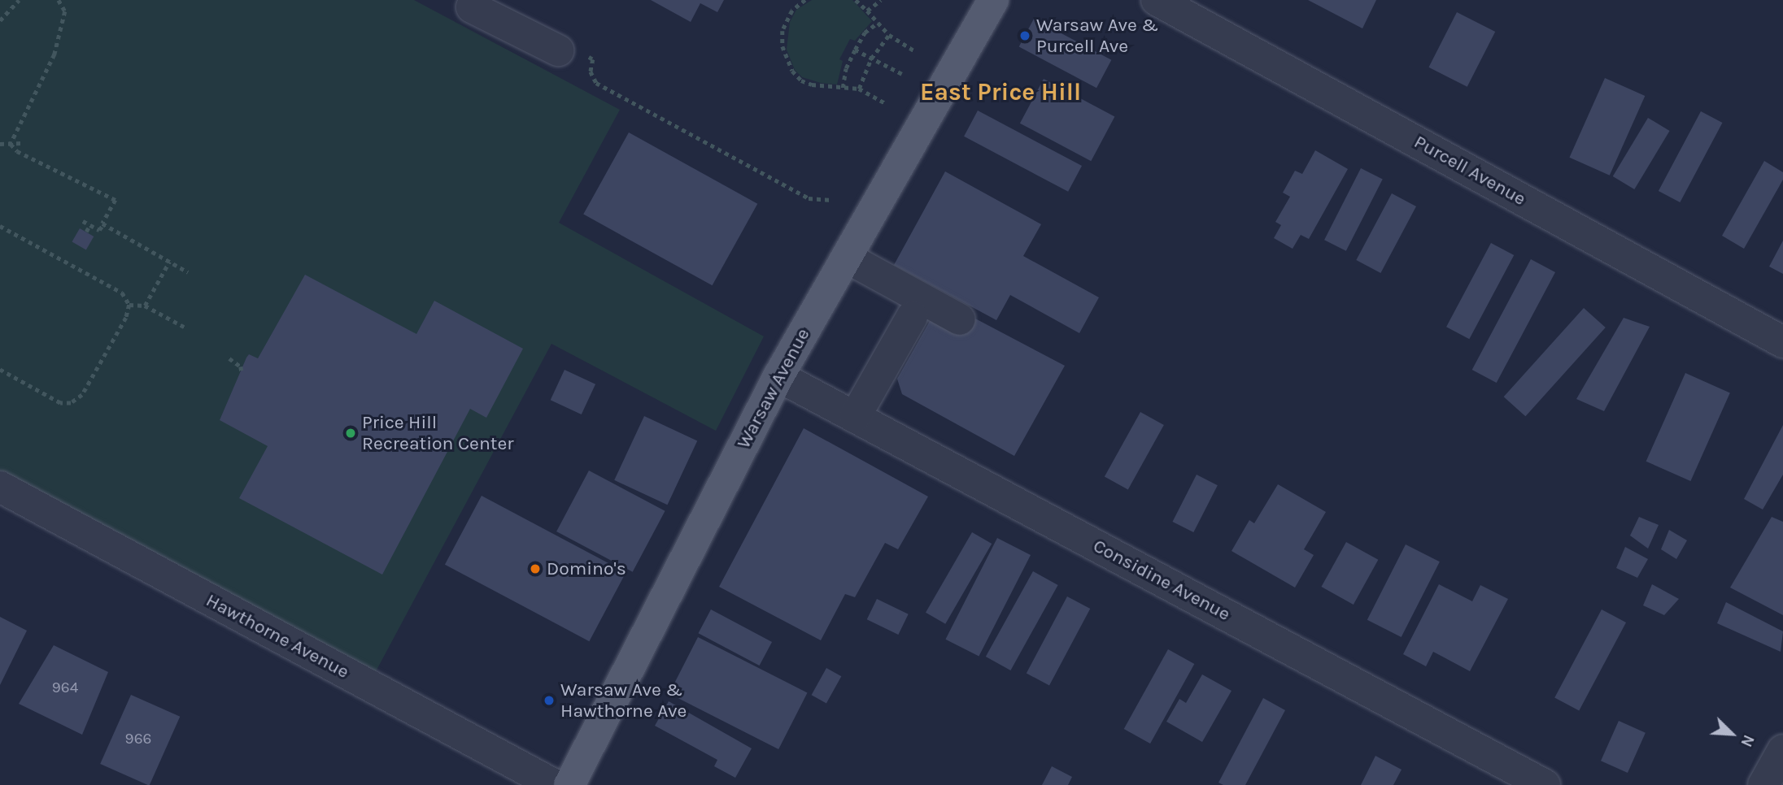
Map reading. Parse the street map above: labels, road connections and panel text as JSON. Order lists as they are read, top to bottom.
{
  "streets": {
    "main road": ["Warsaw Avenue"],
    "street": ["Purcell Avenue", "Considine Avenue", "Hawthorne Avenue"]
  },
  "crossings": [
    ["Warsaw Avenue", "Considine Avenue"]
  ],
  "districts": ["East Price Hill"],
  "places": [
    "Warsaw Ave & Purcell Ave",
    "Price Hill Recreation Center",
    "Domino's",
    "Warsaw Ave & Hawthorne Ave"
  ],
  "house_numbers": ["964", "966"],
  "north": "bottom right"
}
